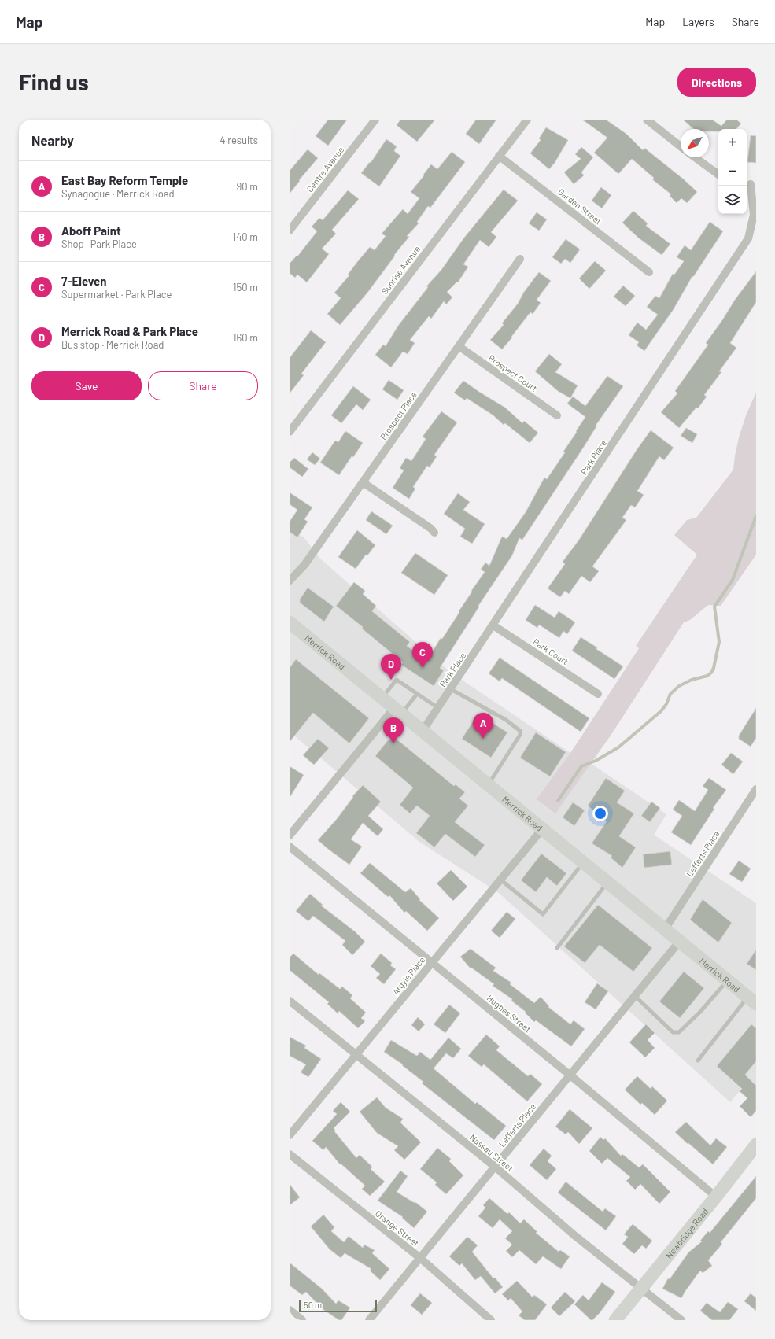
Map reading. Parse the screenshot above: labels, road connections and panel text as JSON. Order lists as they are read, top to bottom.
{
  "streets": {
    "main road": ["Merrick Road", "Newbridge Road"],
    "street": [
      "Centre Avenue",
      "Garden Street",
      "Sunrise Avenue",
      "Prospect Court",
      "Prospect Place",
      "Park Place",
      "Park Court",
      "Lefferts Place",
      "Argyle Place",
      "Hughes Street",
      "Nassau Street",
      "Orange Street"
    ]
  },
  "crossings": [
    ["Garden Street", "Sunrise Avenue"],
    ["Prospect Court", "Prospect Place"],
    ["Park Place", "Merrick Road"],
    ["Park Place", "Park Court"],
    ["Merrick Road", "Lefferts Place"],
    ["Merrick Road", "Argyle Place"],
    ["Lefferts Place", "Hughes Street"],
    ["Lefferts Place", "Nassau Street"],
    ["Lefferts Place", "Orange Street"],
    ["Argyle Place", "Hughes Street"],
    ["Argyle Place", "Nassau Street"],
    ["Hughes Street", "Newbridge Road"],
    ["Nassau Street", "Newbridge Road"]
  ],
  "scale_bar": "50 m",
  "north": "bottom left",
  "page": {
    "header": "Map",
    "nav": ["Map", "Layers", "Share"],
    "buttons": [
      "Directions",
      ["Save", "Share"]
    ],
    "title": "Find us",
    "heading": ["Nearby", "4 results"],
    "map_buttons": ["+", "−"],
    "list": [
      {
        "mark": "A",
        "name": "East Bay Reform Temple",
        "note": "Synagogue · Merrick Road",
        "value": "90 m"
      },
      {
        "mark": "B",
        "name": "Aboff Paint",
        "note": "Shop · Park Place",
        "value": "140 m"
      },
      {
        "mark": "C",
        "name": "7-Eleven",
        "note": "Supermarket · Park Place",
        "value": "150 m"
      },
      {
        "mark": "D",
        "name": "Merrick Road & Park Place",
        "note": "Bus stop · Merrick Road",
        "value": "160 m"
      }
    ],
    "pins": [
      "C",
      "D",
      "A",
      "B"
    ],
    "scale": "50 m"
  }
}
